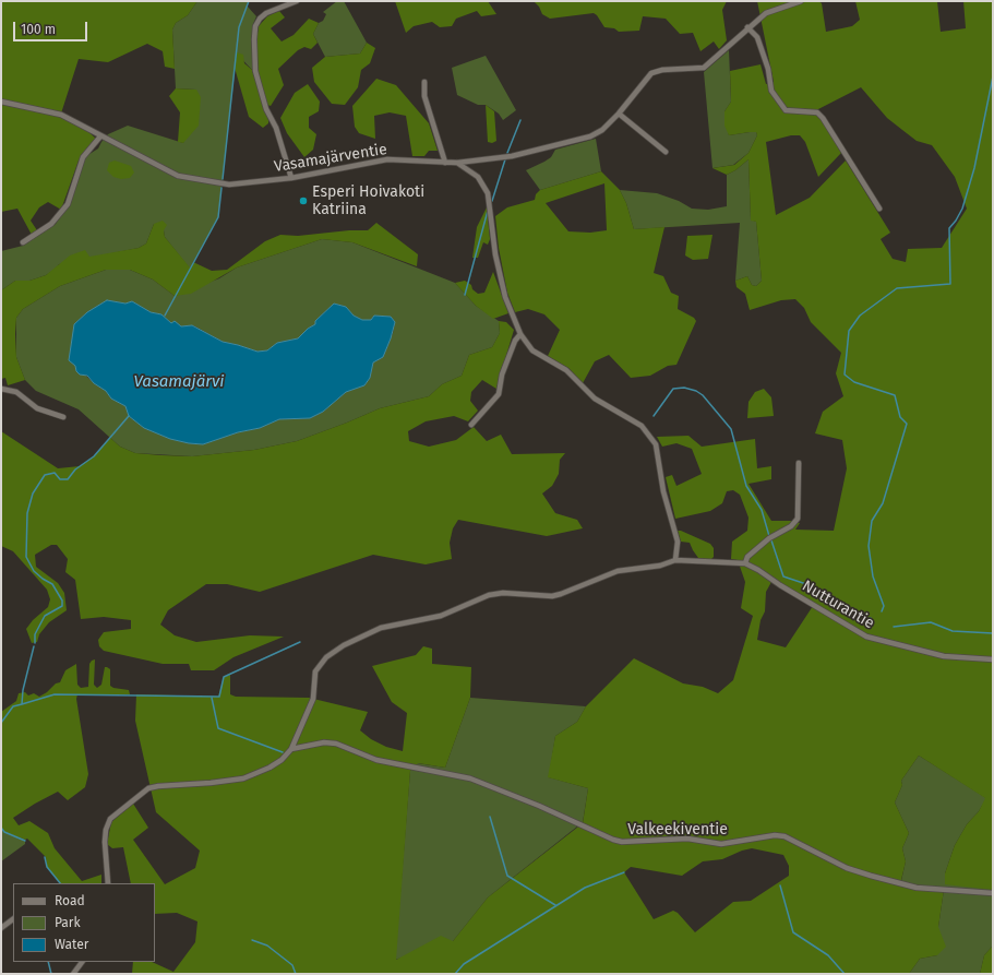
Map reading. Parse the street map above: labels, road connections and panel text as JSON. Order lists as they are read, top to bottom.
{
  "streets": {
    "street": ["Vasamajärventie", "Nutturantie", "Valkeekiventie"]
  },
  "water": ["Vasamajärvi"],
  "places": ["Esperi Hoivakoti Katriina"],
  "legend": ["Road", "Park", "Water"],
  "scale_bar": "100 m"
}
